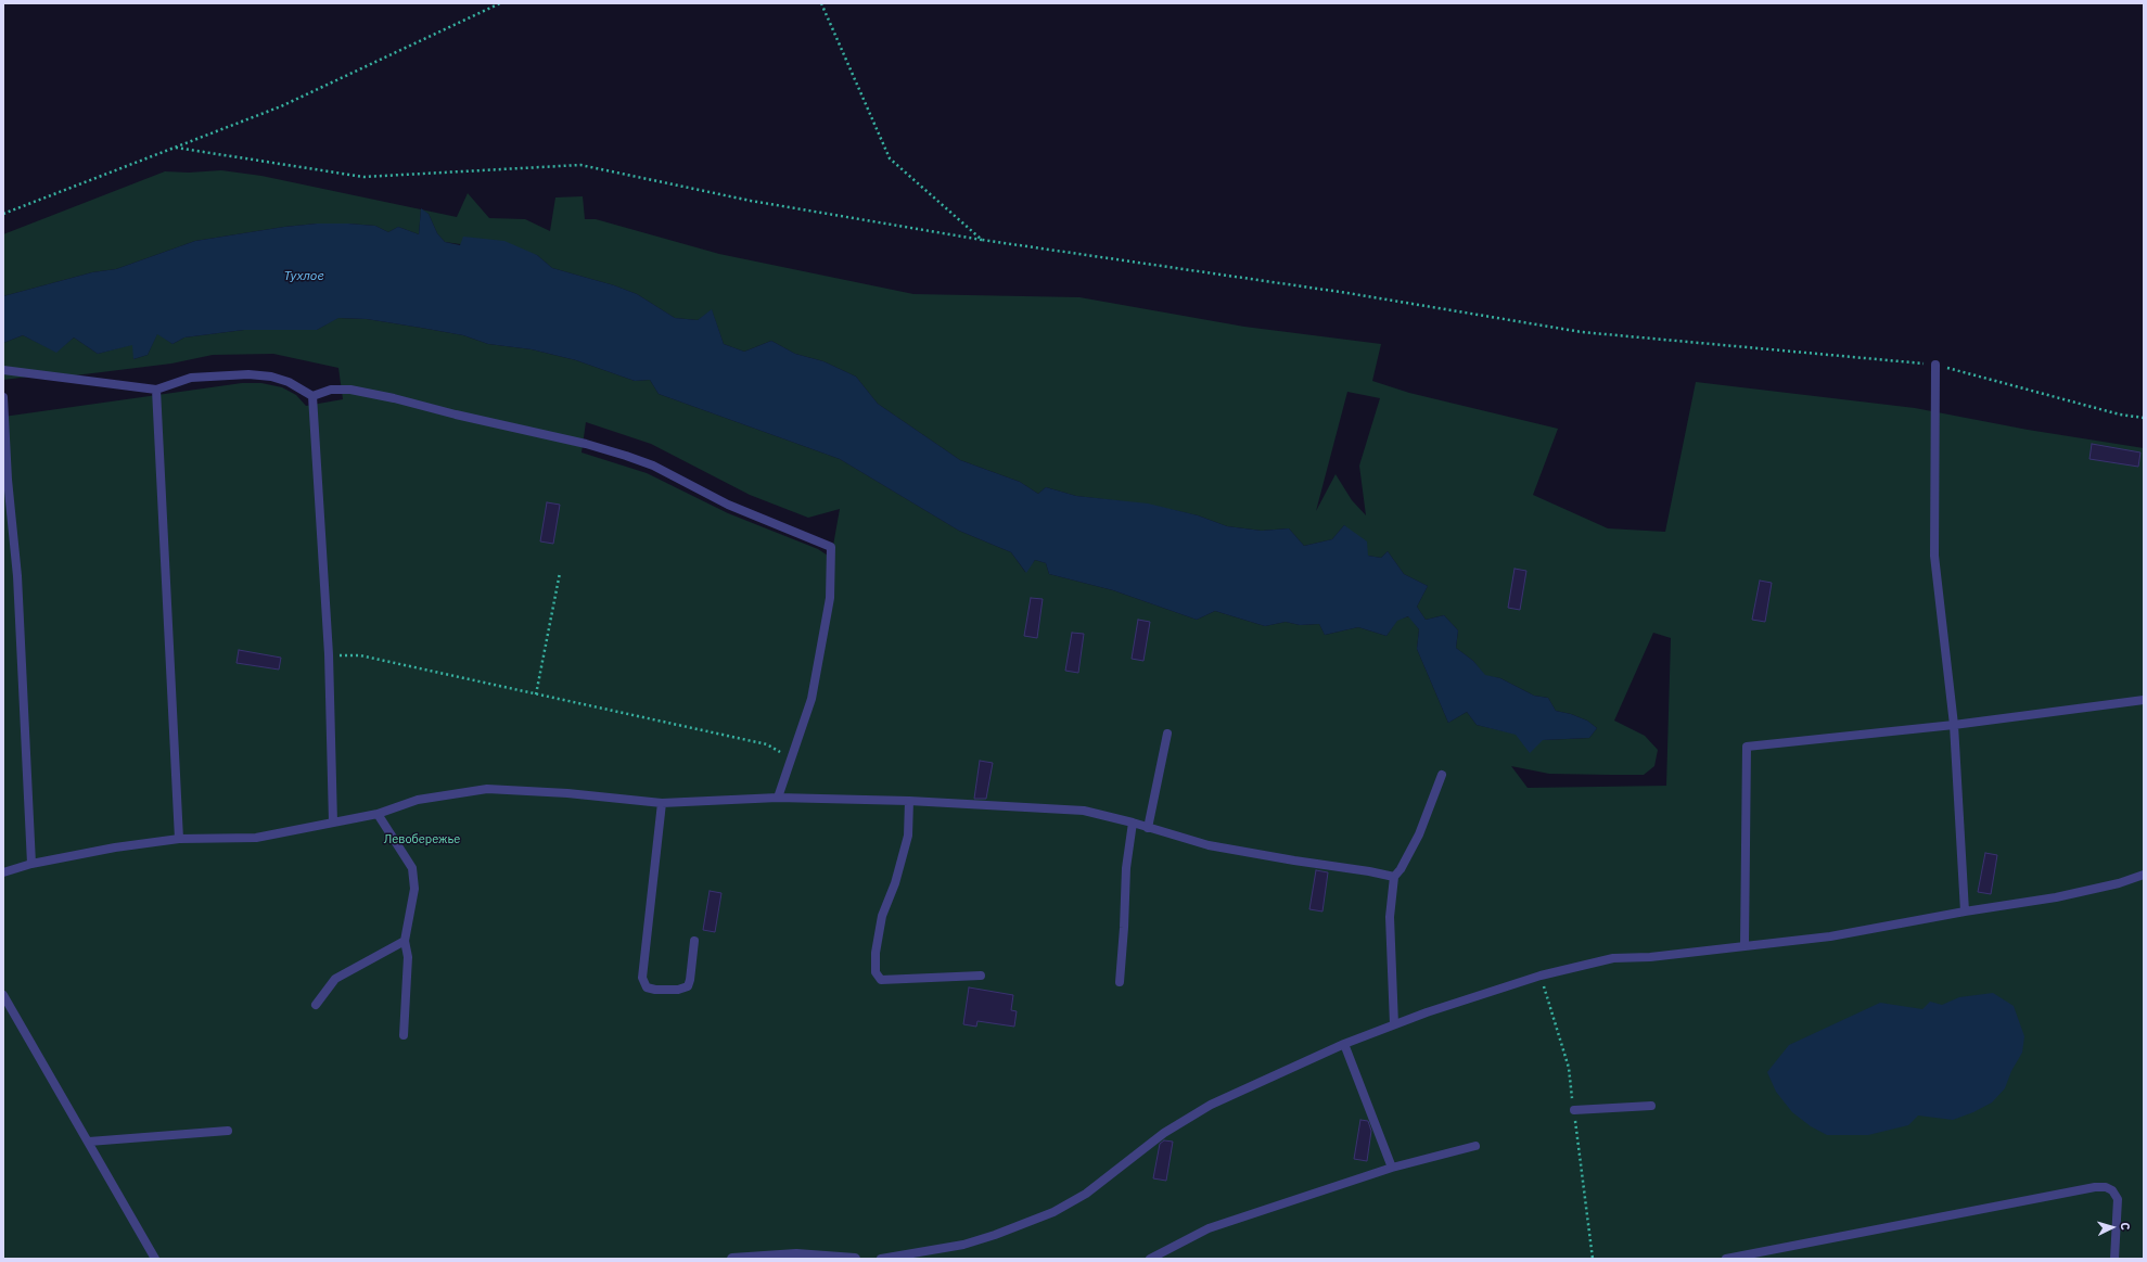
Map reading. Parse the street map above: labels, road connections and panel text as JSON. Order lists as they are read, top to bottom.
{
  "water": ["Тухлое"],
  "parks": ["Левобережье"],
  "north": "right"
}
